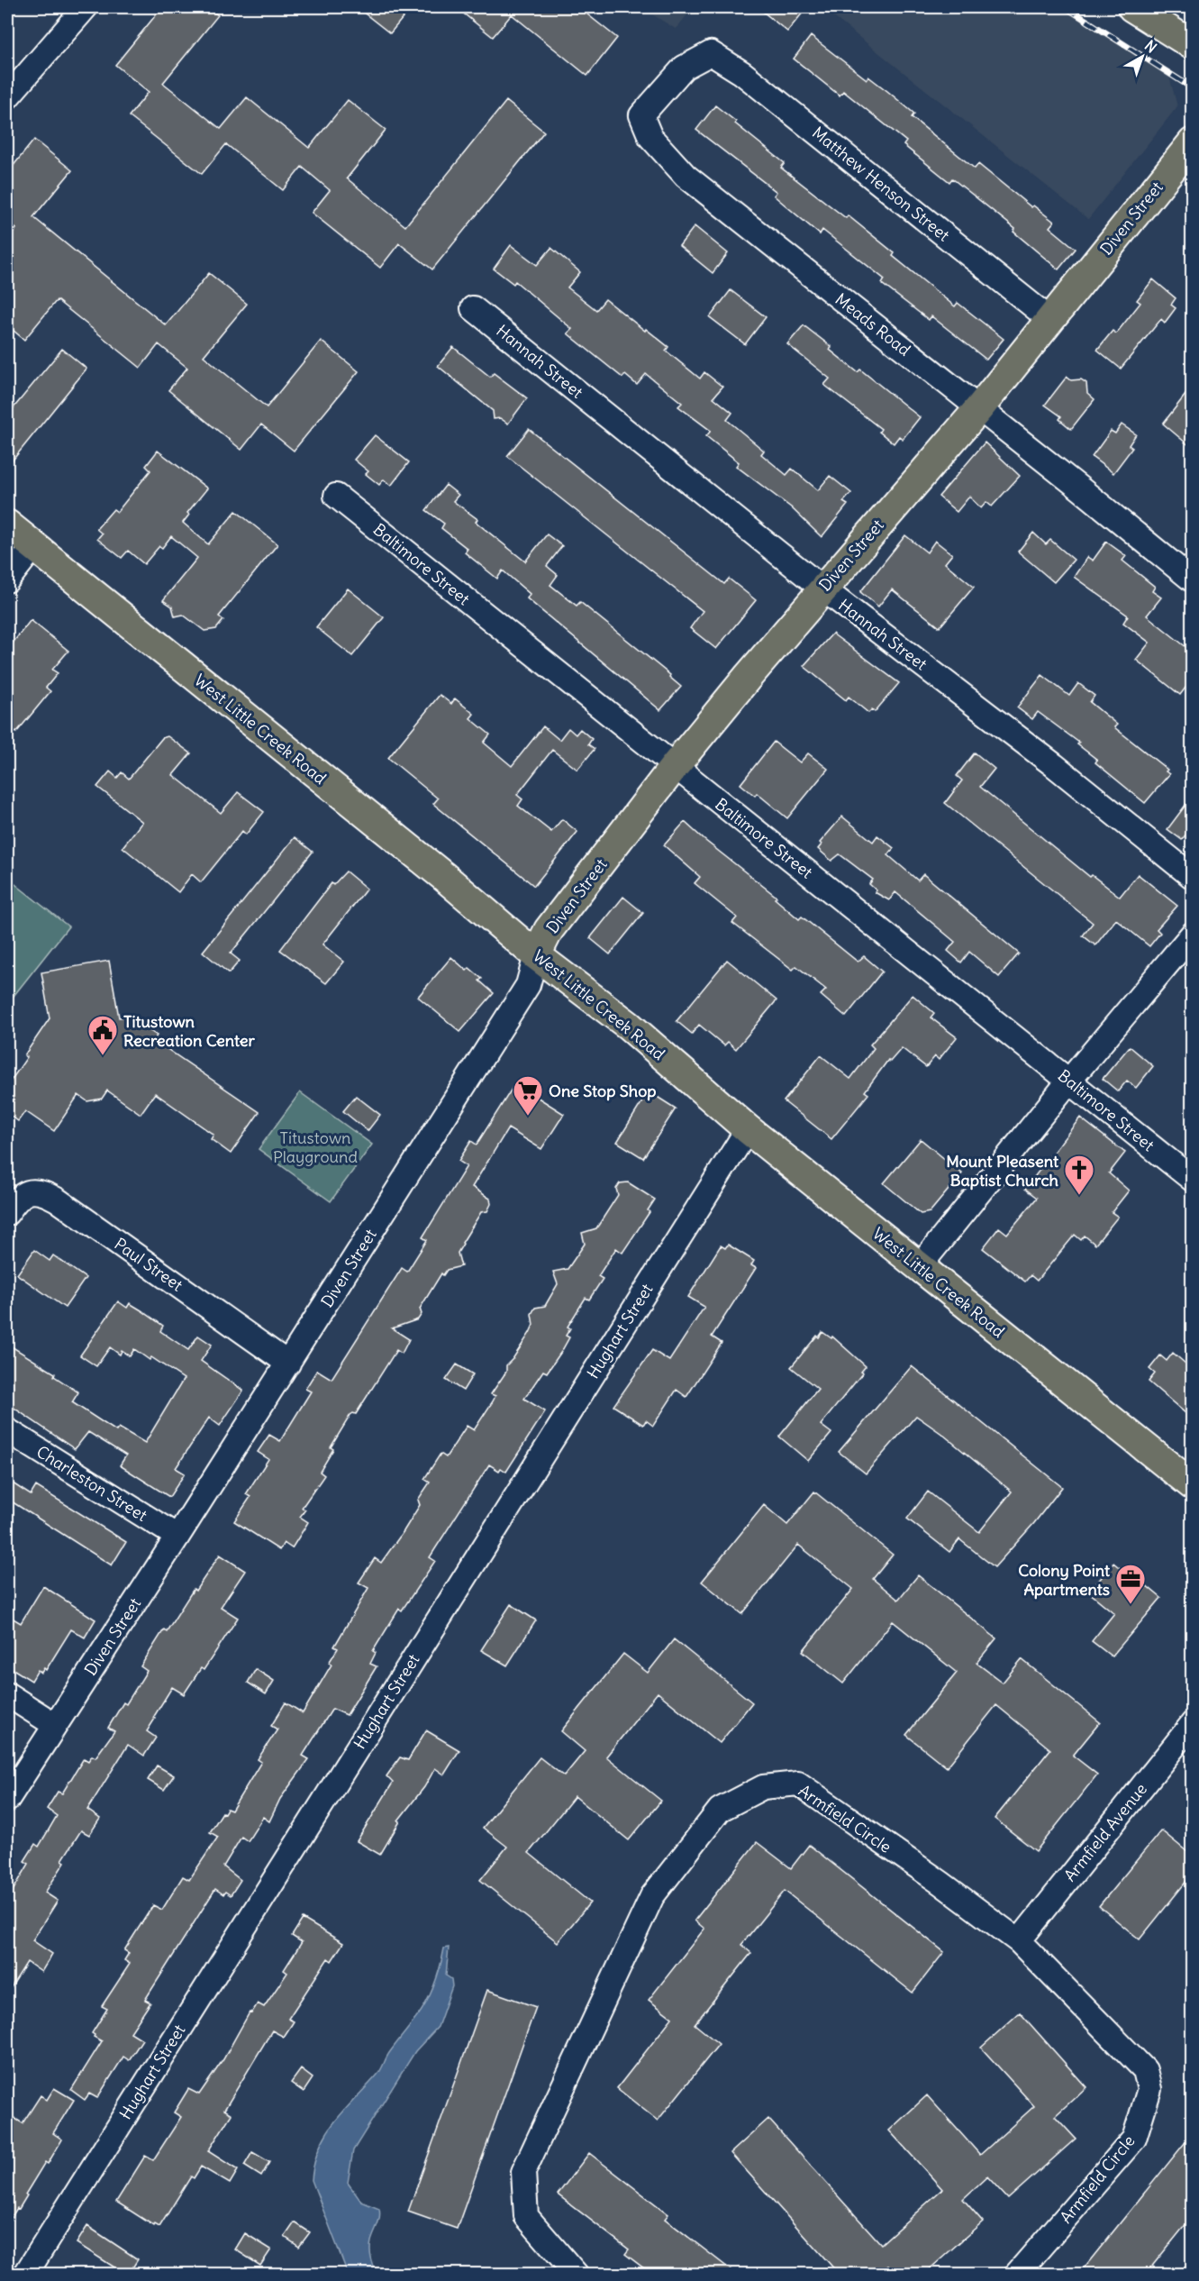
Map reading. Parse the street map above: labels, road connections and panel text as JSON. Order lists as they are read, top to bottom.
{
  "streets": {
    "main road": ["Diven Street", "West Little Creek Road"],
    "street": [
      "Matthew Henson Street",
      "Meads Road",
      "Hannah Street",
      "Baltimore Street",
      "Paul Street",
      "Hughart Street",
      "Charleston Street",
      "Armfield Circle",
      "Armfield Avenue"
    ]
  },
  "crossings": [
    ["Matthew Henson Street", "Diven Street"],
    ["Matthew Henson Street", "Meads Road"],
    ["Diven Street", "Meads Road"],
    ["Diven Street", "Hannah Street"],
    ["Diven Street", "Baltimore Street"],
    ["Diven Street", "West Little Creek Road"],
    ["Diven Street", "Paul Street"],
    ["Diven Street", "Charleston Street"],
    ["West Little Creek Road", "Hughart Street"],
    ["Armfield Circle", "Armfield Avenue"]
  ],
  "parks": ["Titustown Playground"],
  "places": {
    "public building": ["Titustown Recreation Center"],
    "supermarket": ["One Stop Shop"],
    "church": ["Mount Pleasent Baptist Church"],
    "office": ["Colony Point Apartments"]
  },
  "north": "top right"
}
